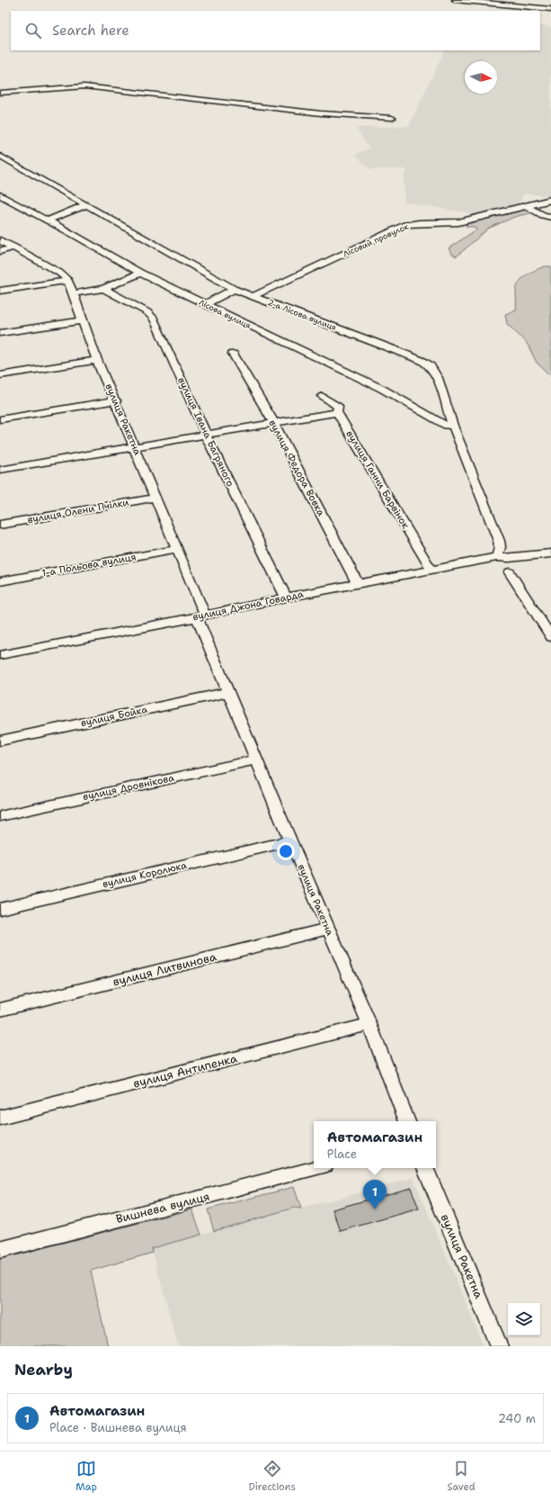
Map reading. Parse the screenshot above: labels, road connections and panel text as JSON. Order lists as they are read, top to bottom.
{
  "streets": {
    "street": [
      "Лісовий провулок",
      "Лісова вулиця",
      "2-а Лісова вулиця",
      "вулиця Ракетна",
      "вулиця Івана Багряного",
      "вулиця Федора Вовка",
      "вулиця Ганни Барвінок",
      "вулиця Олени Пчілки",
      "1-а Польова вулиця",
      "вулиця Джона Говарда",
      "вулиця Бойка",
      "вулиця Дровнікова",
      "вулиця Королюка",
      "вулиця Литвинова",
      "вулиця Антипенка",
      "Вишнева вулиця"
    ]
  },
  "crossings": [
    ["Лісовий провулок", "2-а Лісова вулиця"],
    ["Лісова вулиця", "2-а Лісова вулиця"],
    ["2-а Лісова вулиця", "вулиця Джона Говарда"],
    ["вулиця Ракетна", "вулиця Олени Пчілки"],
    ["вулиця Ракетна", "1-а Польова вулиця"],
    ["вулиця Ракетна", "вулиця Джона Говарда"],
    ["вулиця Ракетна", "вулиця Бойка"],
    ["вулиця Ракетна", "вулиця Дровнікова"],
    ["вулиця Ракетна", "вулиця Королюка"],
    ["вулиця Ракетна", "вулиця Литвинова"],
    ["вулиця Ракетна", "вулиця Антипенка"],
    ["вулиця Івана Багряного", "вулиця Джона Говарда"],
    ["вулиця Федора Вовка", "вулиця Джона Говарда"],
    ["вулиця Ганни Барвінок", "вулиця Джона Говарда"]
  ],
  "north": "right",
  "page": {
    "search": "Search here",
    "popup": ["Автомагазин", "Place"],
    "pins": "1",
    "heading": "Nearby",
    "list": [
      {
        "mark": "1",
        "name": "Автомагазин",
        "note": "Place · Вишнева вулиця",
        "value": "240 m"
      }
    ],
    "nav": ["Map", "Directions", "Saved"]
  }
}
